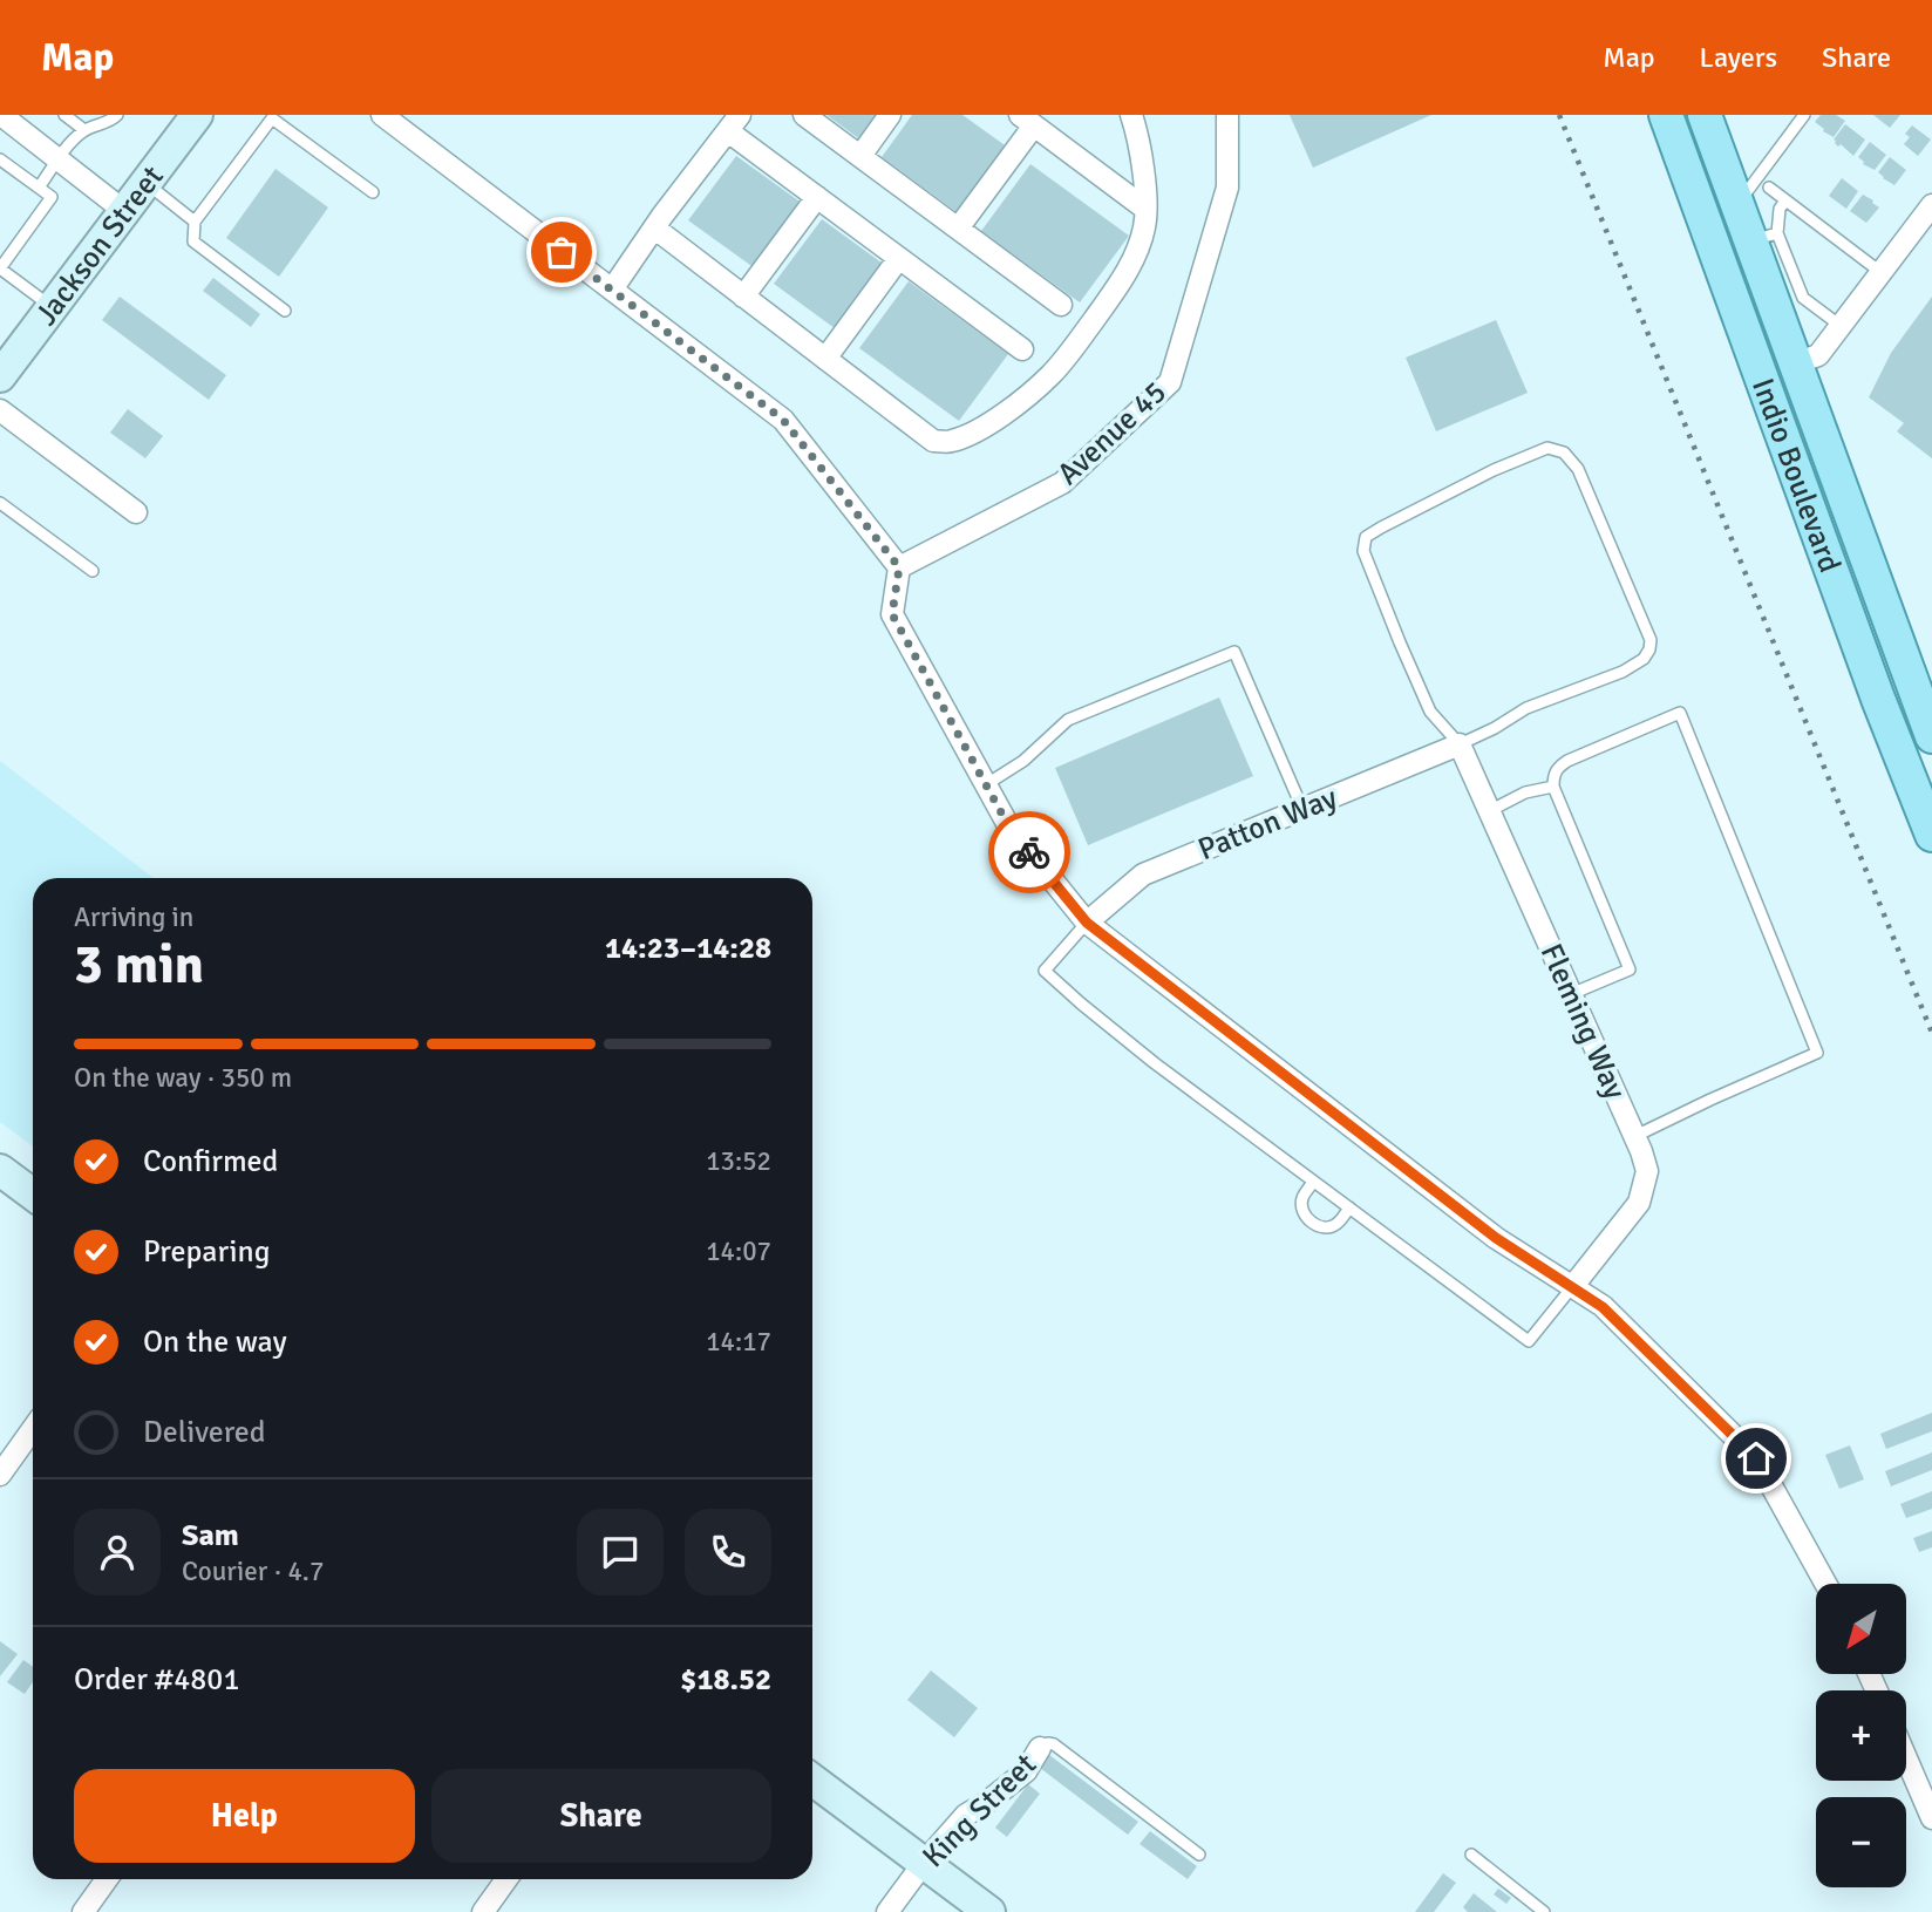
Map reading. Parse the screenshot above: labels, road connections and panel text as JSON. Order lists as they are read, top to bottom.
{
  "streets": {
    "main road": ["Jackson Street", "Indio Boulevard"],
    "street": [
      "Avenue 45",
      "Patton Way",
      "Fleming Way",
      "King Street"
    ]
  },
  "crossings": [
    ["Patton Way", "Fleming Way"]
  ],
  "north": "bottom left",
  "page": {
    "header": "Map",
    "nav": ["Map", "Layers", "Share"],
    "heading": ["3 min", "Arriving in", "14:23–14:28"],
    "panel": [
      "Sam",
      "Courier · 4.7",
      "Order #4801",
      "$18.52"
    ],
    "bar": "On the way · 350 m",
    "list": [
      ["Confirmed", "13:52"],
      ["Preparing", "14:07"],
      ["On the way", "14:17"],
      "Delivered"
    ],
    "map_buttons": ["+", "−"],
    "buttons": ["Help", "Share"]
  }
}
